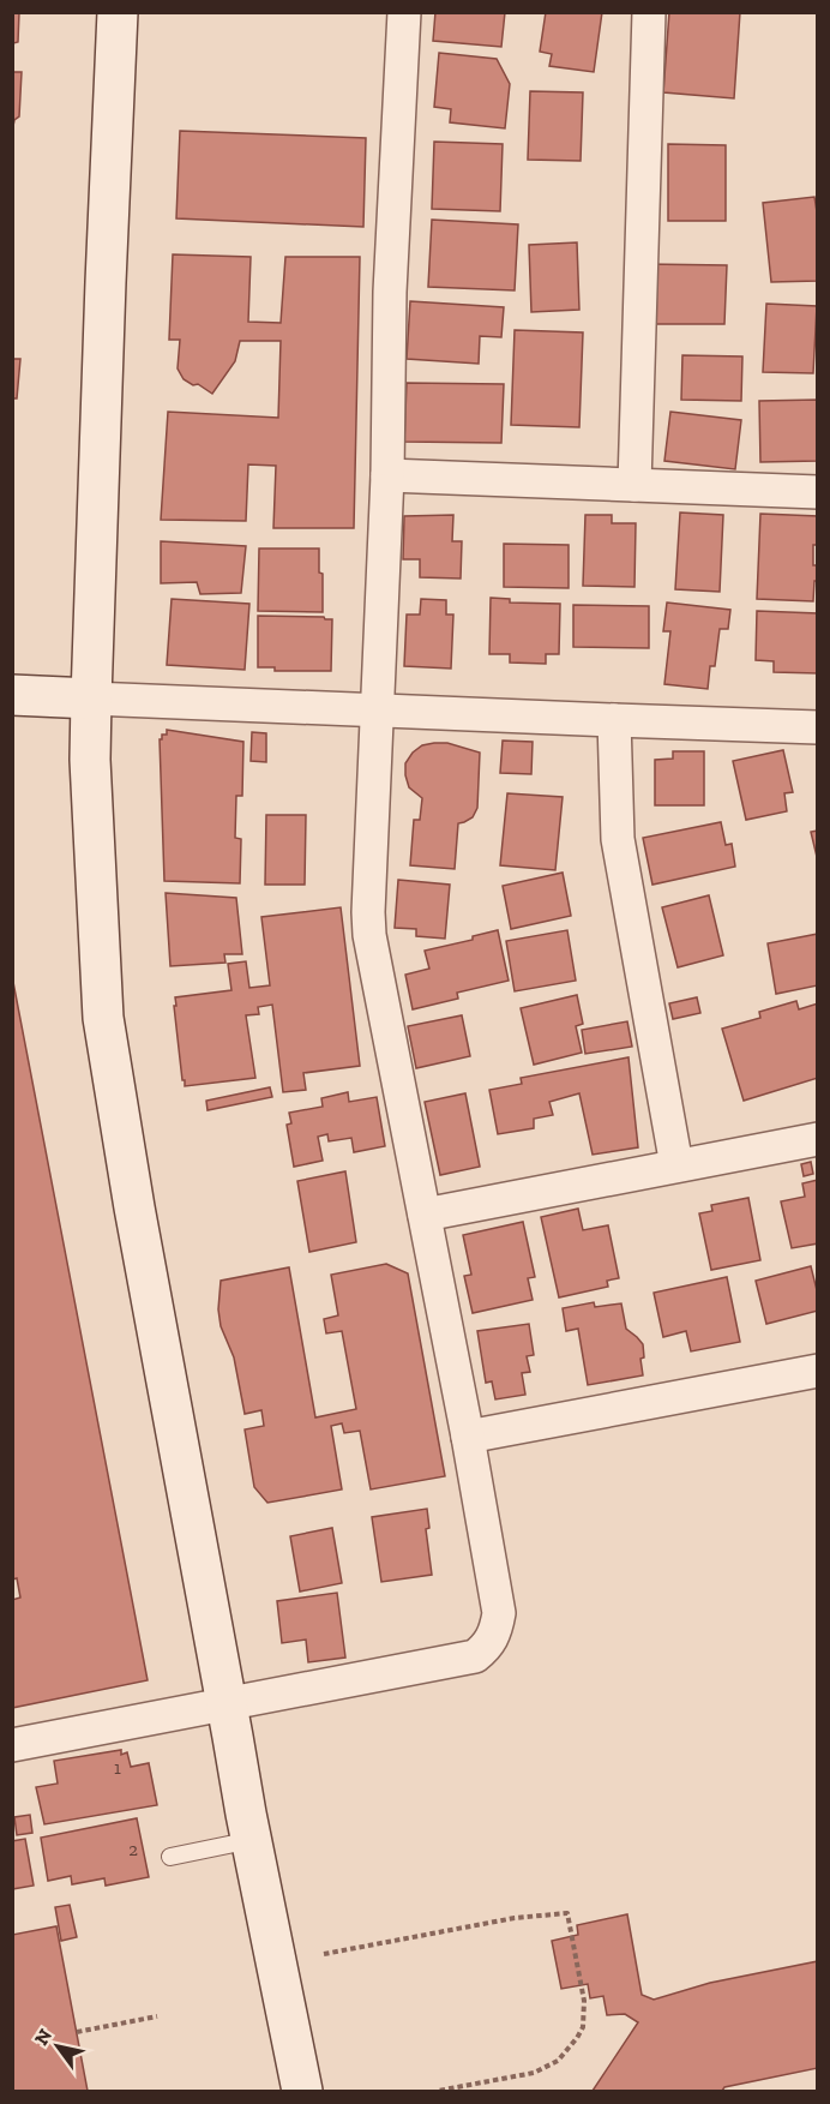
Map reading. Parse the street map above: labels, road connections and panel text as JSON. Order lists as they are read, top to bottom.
{
  "house_numbers": ["1", "2"],
  "north": "top left"
}
